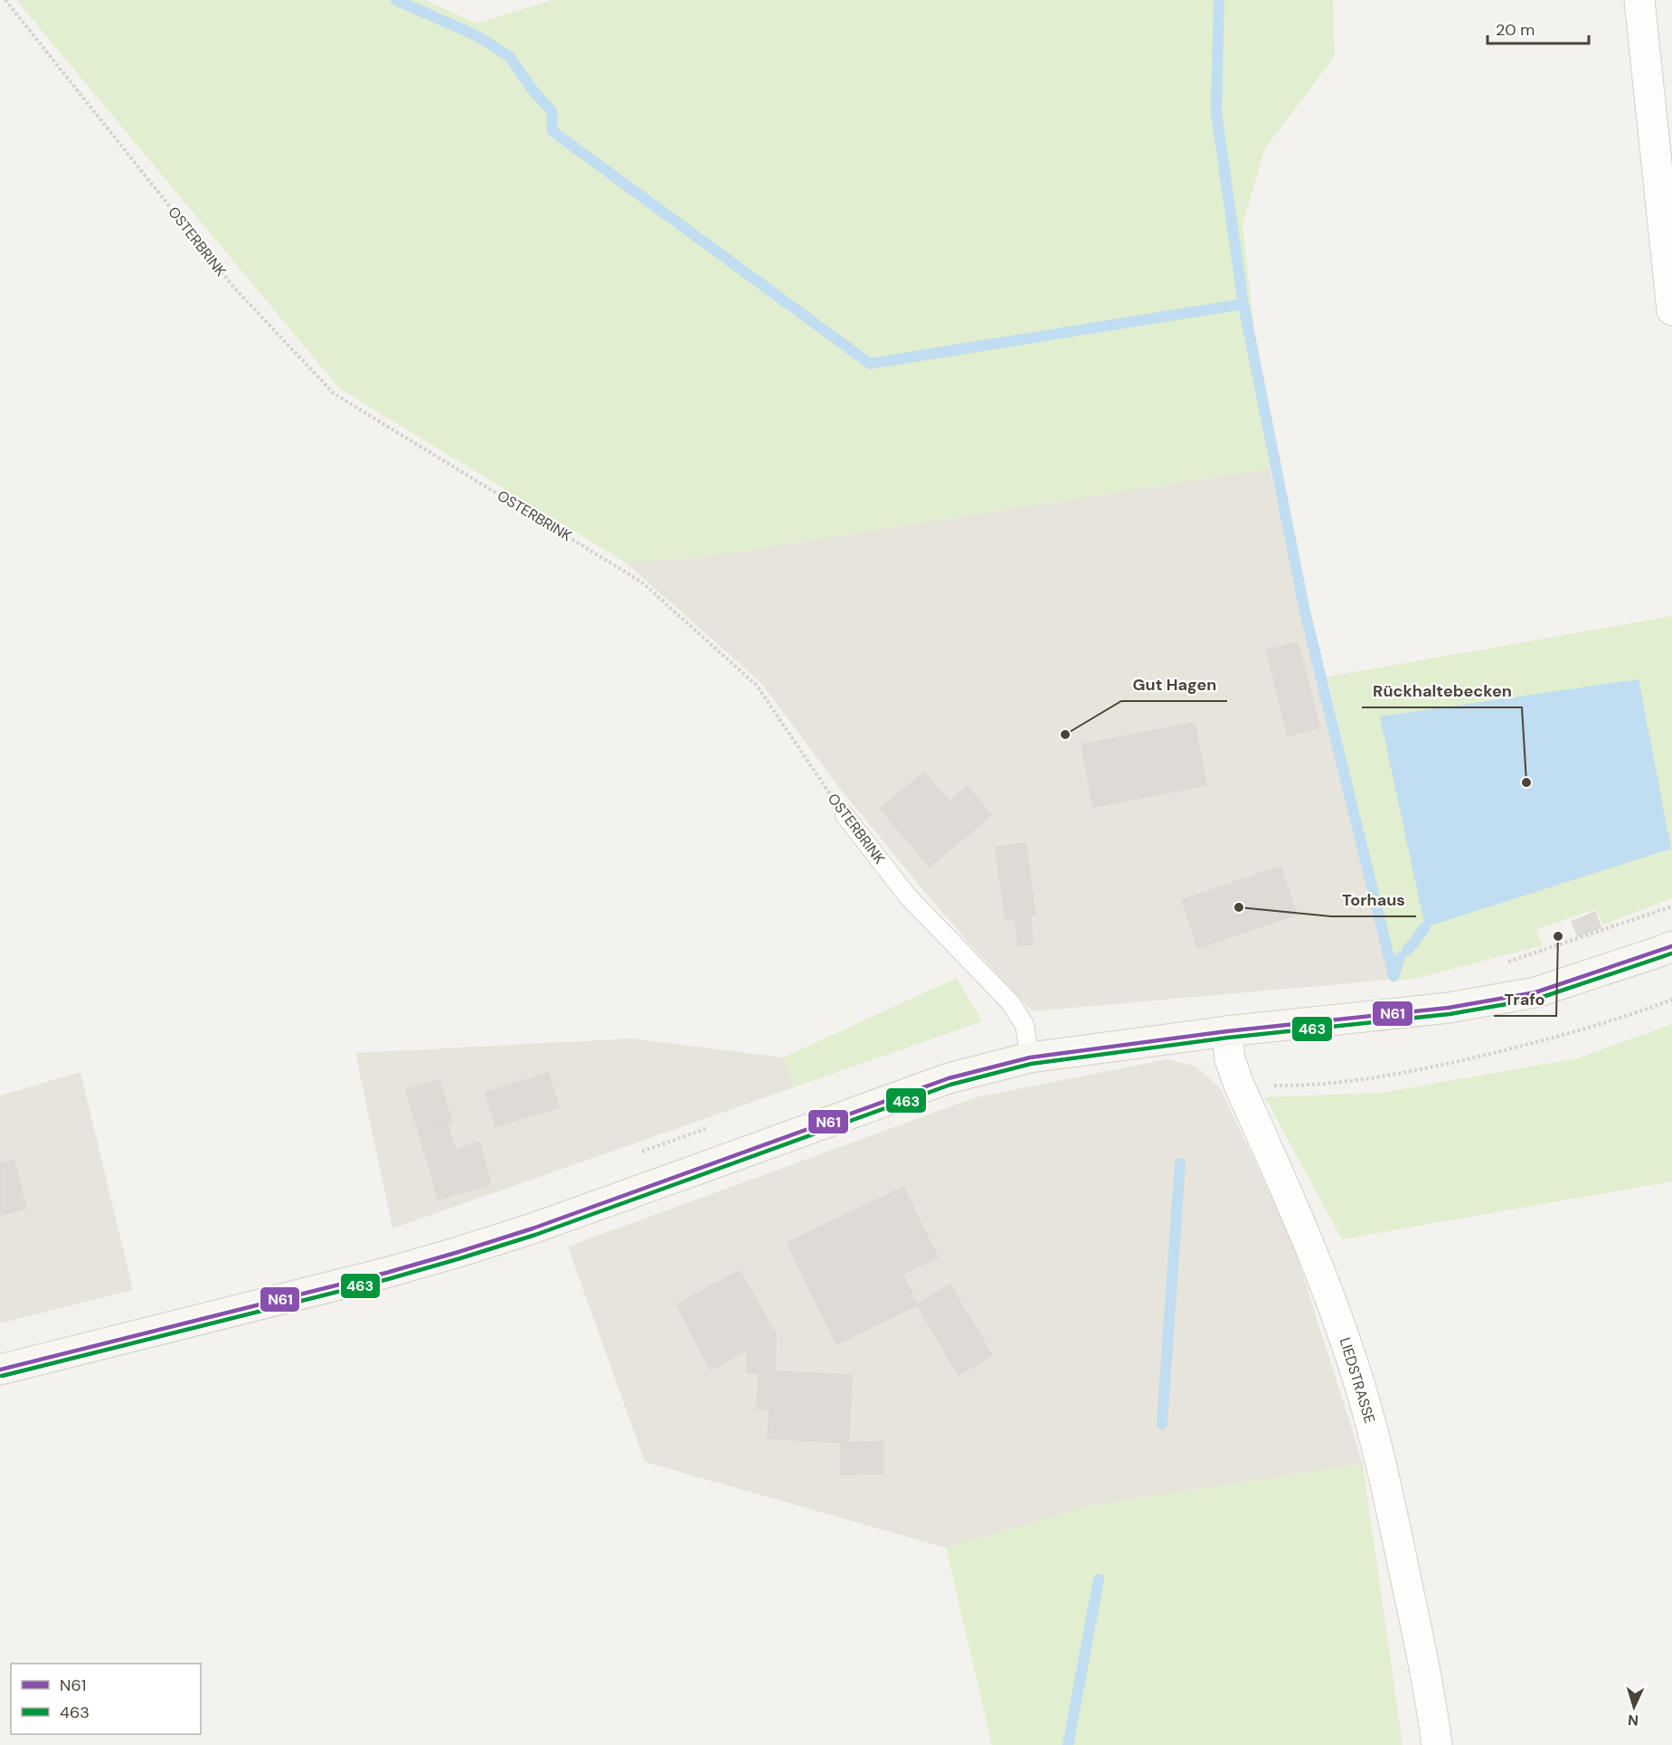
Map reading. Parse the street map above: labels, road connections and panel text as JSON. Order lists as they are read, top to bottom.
{
  "streets": {
    "street": ["LIEDSTRASSE"],
    "lane": ["OSTERBRINK"]
  },
  "places": [
    "Gut Hagen",
    "Rückhaltebecken",
    "Torhaus",
    "Trafo"
  ],
  "lines": ["transit line N61", "transit line 463"],
  "legend": ["N61", "463"],
  "scale_bar": "20 m",
  "north": "bottom"
}
